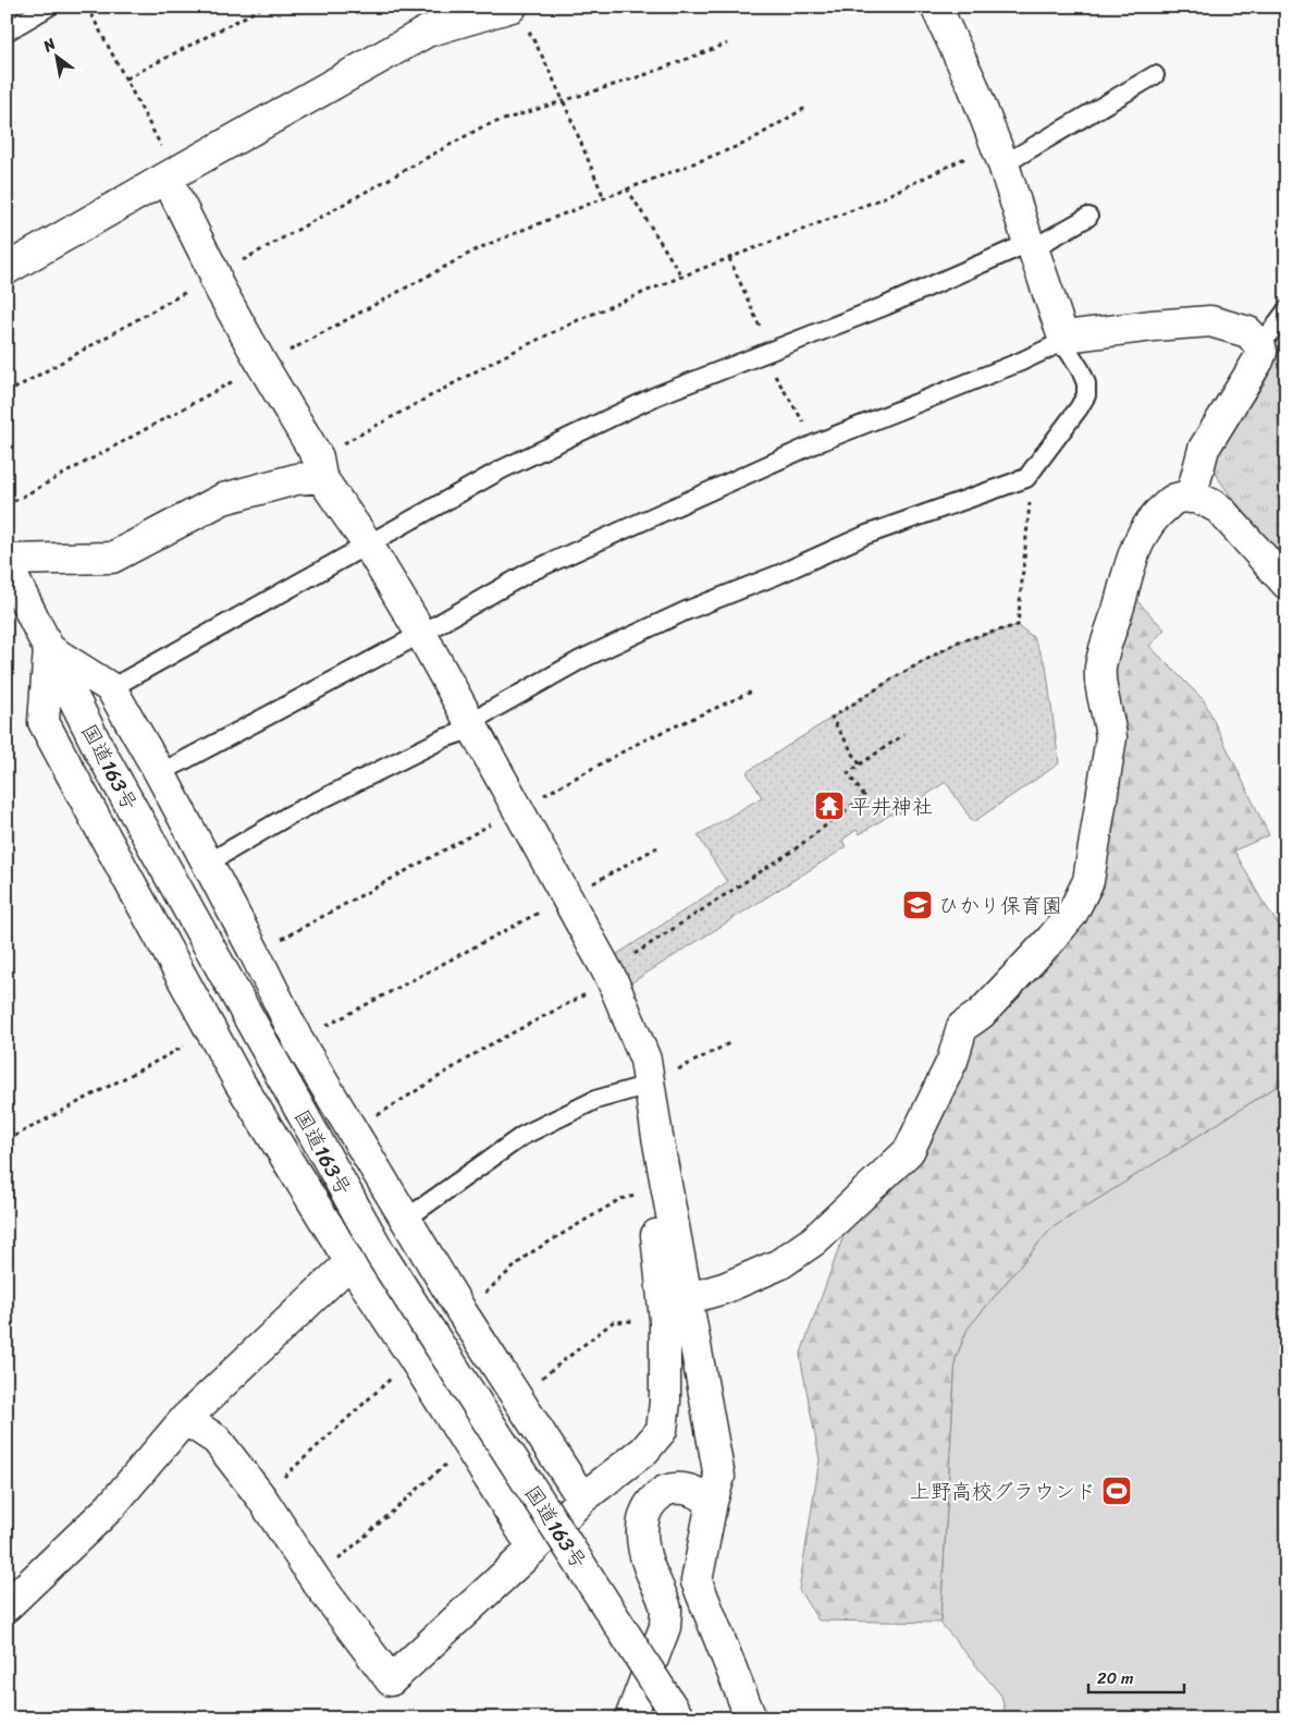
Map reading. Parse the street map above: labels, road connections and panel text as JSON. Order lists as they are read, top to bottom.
{
  "streets": {
    "main road": ["国道163号"]
  },
  "places": {
    "temple": ["平井神社"],
    "school or university": ["ひかり保育園"],
    "sports": ["上野高校グラウンド"]
  },
  "scale_bar": "20 m",
  "north": "top left"
}
